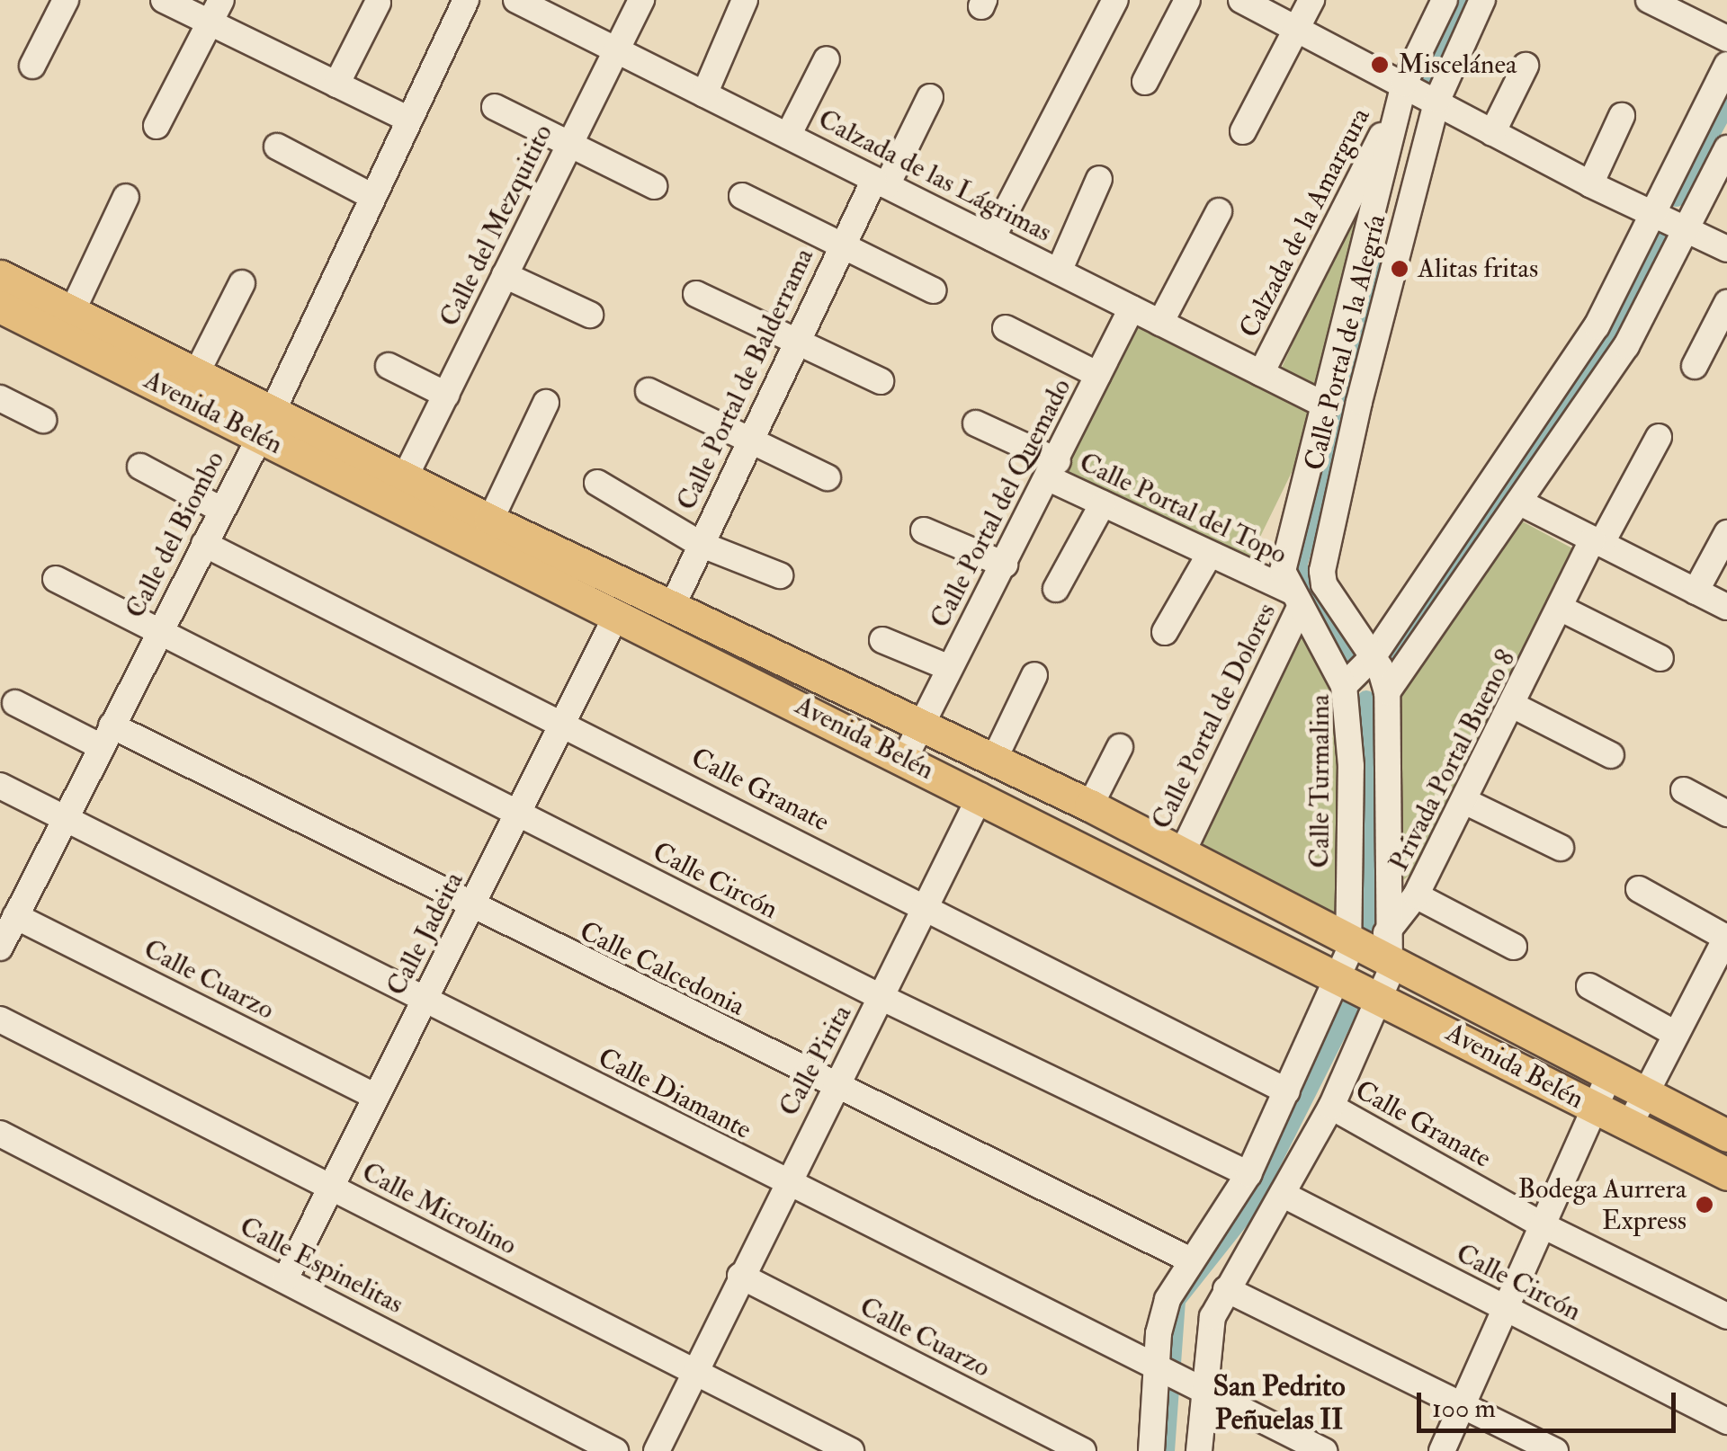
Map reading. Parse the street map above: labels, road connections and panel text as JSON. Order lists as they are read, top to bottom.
{
  "streets": {
    "main road": ["Avenida Belén"],
    "street": [
      "Calzada de las Lágrimas",
      "Calzada de la Amargura",
      "Calle del Mezquitito",
      "Calle Portal de la Alegría",
      "Calle Portal de Balderrama",
      "Calle Portal del Quemado",
      "Calle Portal del Topo",
      "Calle del Biombo",
      "Calle Portal de Dolores",
      "Privada Portal Bueno 8",
      "Calle Turmalina",
      "Calle Granate",
      "Calle Circón",
      "Calle Jadeita",
      "Calle Calcedonia",
      "Calle Cuarzo",
      "Calle Pirita",
      "Calle Diamante",
      "Calle Microlino",
      "Calle Espinelitas"
    ]
  },
  "crossings": [
    ["Calzada de las Lágrimas", "Calzada de la Amargura"],
    ["Calzada de las Lágrimas", "Calle del Mezquitito"],
    ["Calzada de las Lágrimas", "Calle Portal de la Alegría"],
    ["Calzada de las Lágrimas", "Calle Portal de Balderrama"],
    ["Calzada de las Lágrimas", "Calle Portal del Quemado"],
    ["Calzada de la Amargura", "Calle Portal de la Alegría"],
    ["Calle del Mezquitito", "Avenida Belén"],
    ["Calle Portal de la Alegría", "Calle Portal del Topo"],
    ["Calle Portal de la Alegría", "Calle Portal de Dolores"],
    ["Calle Portal de la Alegría", "Calle Turmalina"],
    ["Calle Portal de Balderrama", "Avenida Belén"],
    ["Avenida Belén", "Calle Portal del Quemado"],
    ["Avenida Belén", "Calle del Biombo"],
    ["Avenida Belén", "Calle Portal de Dolores"],
    ["Avenida Belén", "Privada Portal Bueno 8"],
    ["Avenida Belén", "Calle Turmalina"],
    ["Avenida Belén", "Calle Jadeita"],
    ["Avenida Belén", "Calle Pirita"],
    ["Calle Portal del Quemado", "Calle Portal del Topo"],
    ["Calle Portal del Topo", "Calle Portal de Dolores"],
    ["Calle del Biombo", "Calle Granate"],
    ["Calle del Biombo", "Calle Circón"],
    ["Calle del Biombo", "Calle Calcedonia"],
    ["Calle del Biombo", "Calle Cuarzo"],
    ["Calle del Biombo", "Calle Diamante"],
    ["Privada Portal Bueno 8", "Calle Turmalina"],
    ["Calle Turmalina", "Calle Granate"],
    ["Calle Turmalina", "Calle Circón"],
    ["Calle Turmalina", "Calle Calcedonia"],
    ["Calle Turmalina", "Calle Diamante"],
    ["Calle Granate", "Calle Jadeita"],
    ["Calle Granate", "Calle Pirita"],
    ["Calle Circón", "Calle Jadeita"],
    ["Calle Circón", "Calle Pirita"],
    ["Calle Jadeita", "Calle Calcedonia"],
    ["Calle Jadeita", "Calle Cuarzo"],
    ["Calle Jadeita", "Calle Diamante"],
    ["Calle Jadeita", "Calle Microlino"],
    ["Calle Jadeita", "Calle Espinelitas"],
    ["Calle Calcedonia", "Calle Pirita"],
    ["Calle Cuarzo", "Calle Pirita"],
    ["Calle Pirita", "Calle Diamante"],
    ["Calle Pirita", "Calle Microlino"]
  ],
  "districts": ["San Pedrito Peñuelas II"],
  "places": ["Miscelánea", "Alitas fritas", "Bodega Aurrera Express"],
  "scale_bar": "100 m"
}
